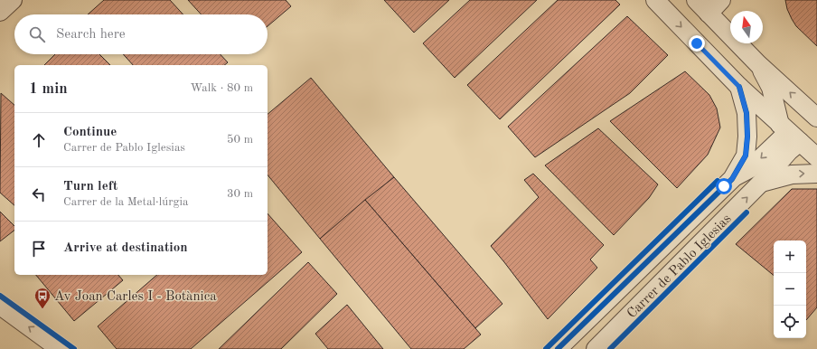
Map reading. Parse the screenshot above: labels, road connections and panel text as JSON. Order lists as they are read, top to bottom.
{
  "streets": {
    "street": ["Carrer de Pablo Iglesias"]
  },
  "places": {
    "bus stop": ["Av Joan Carles I - Botànica"]
  },
  "north": "top",
  "page": {
    "search": "Search here",
    "heading": ["1 min", "Walk · 80 m"],
    "list": [
      ["Continue", "Carrer de Pablo Iglesias", "50 m"],
      ["Turn left", "Carrer de la Metal·lúrgia", "30 m"],
      "Arrive at destination"
    ],
    "map_buttons": ["+", "−"]
  }
}
